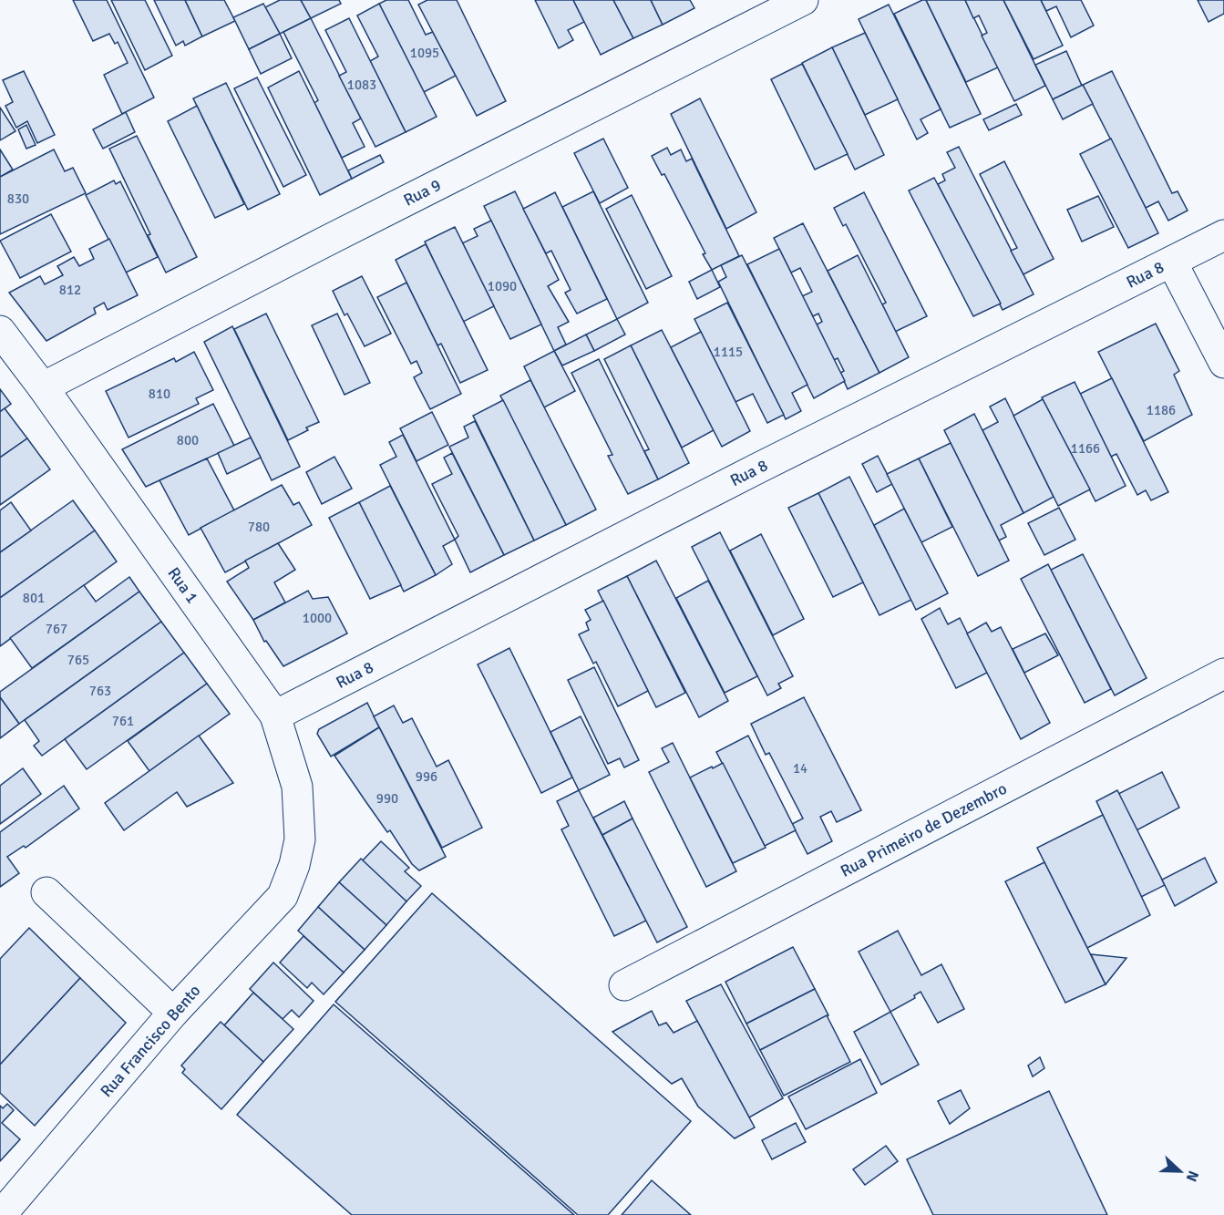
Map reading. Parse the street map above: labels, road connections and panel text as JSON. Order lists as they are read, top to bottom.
{
  "streets": {
    "street": [
      "Rua 9",
      "Rua 8",
      "Rua 1",
      "Rua Primeiro de Dezembro",
      "Rua Francisco Bento"
    ]
  },
  "crossings": [
    ["Rua 9", "Rua 1"],
    ["Rua 8", "Rua 1"],
    ["Rua 1", "Rua Francisco Bento"]
  ],
  "house_numbers": [
    "1095",
    "1083",
    "830",
    "1090",
    "812",
    "1115",
    "810",
    "1186",
    "800",
    "1166",
    "780",
    "801",
    "1000",
    "767",
    "765",
    "763",
    "761",
    "14",
    "996",
    "990"
  ],
  "north": "right"
}
